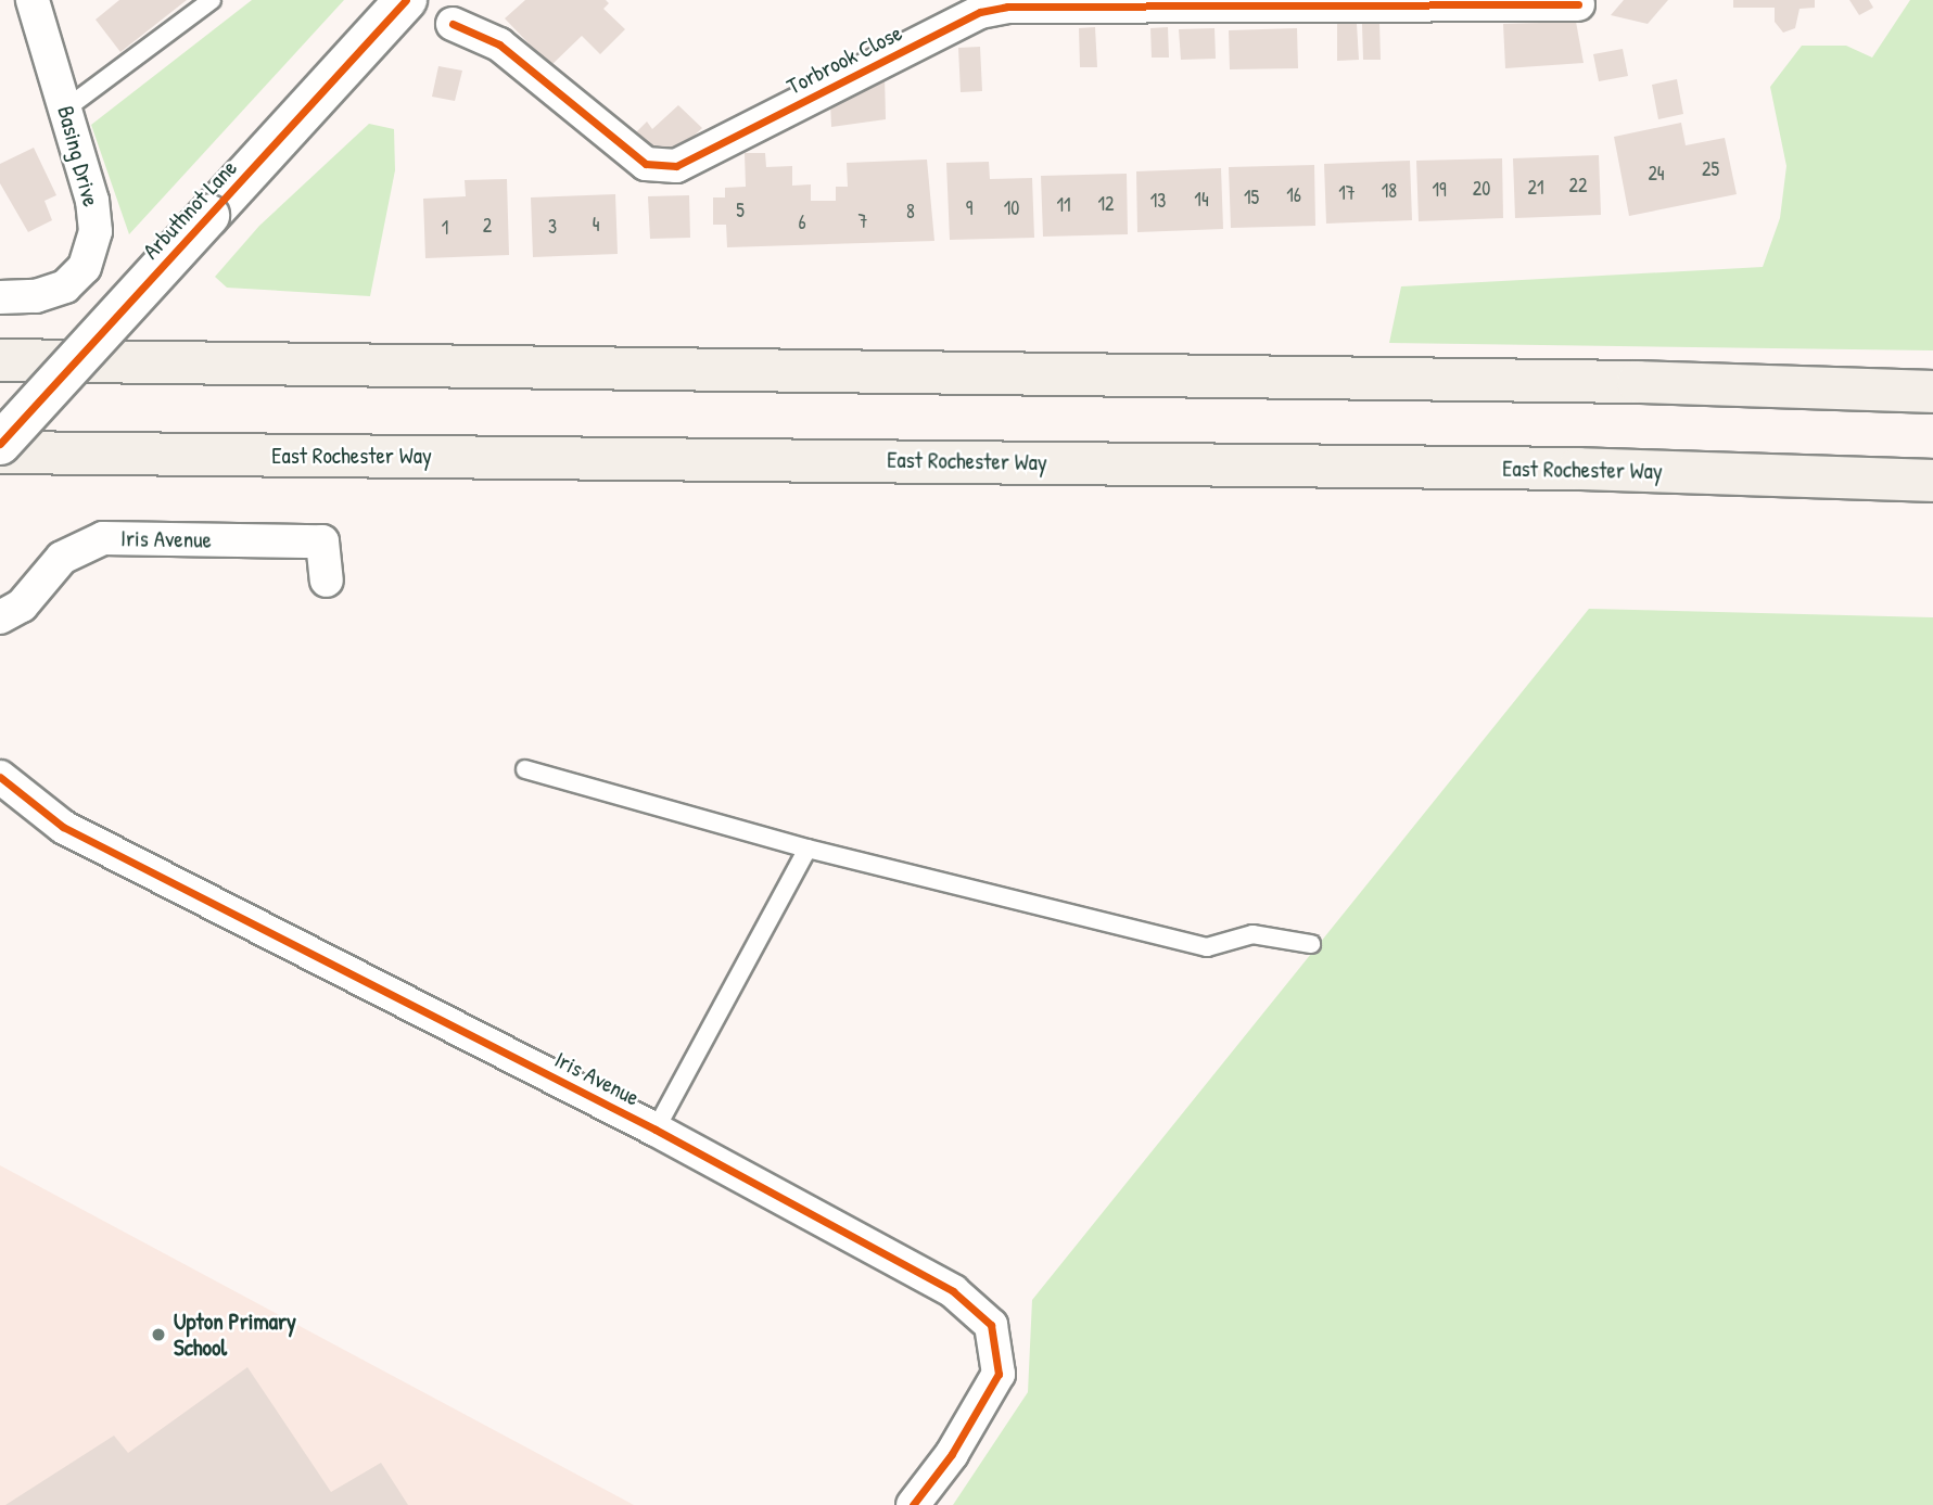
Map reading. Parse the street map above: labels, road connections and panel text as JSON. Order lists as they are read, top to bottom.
{
  "streets": {
    "highway": ["East Rochester Way"],
    "street": [
      "Torbrook Close",
      "Basing Drive",
      "Arbuthnot Lane",
      "Iris Avenue"
    ]
  },
  "places": ["Upton Primary School"],
  "house_numbers": [
    "25",
    "24",
    "22",
    "21",
    "20",
    "19",
    "18",
    "17",
    "16",
    "15",
    "14",
    "13",
    "12",
    "11",
    "9",
    "10",
    "5",
    "8",
    "7",
    "6",
    "4",
    "2",
    "3",
    "1"
  ]
}
